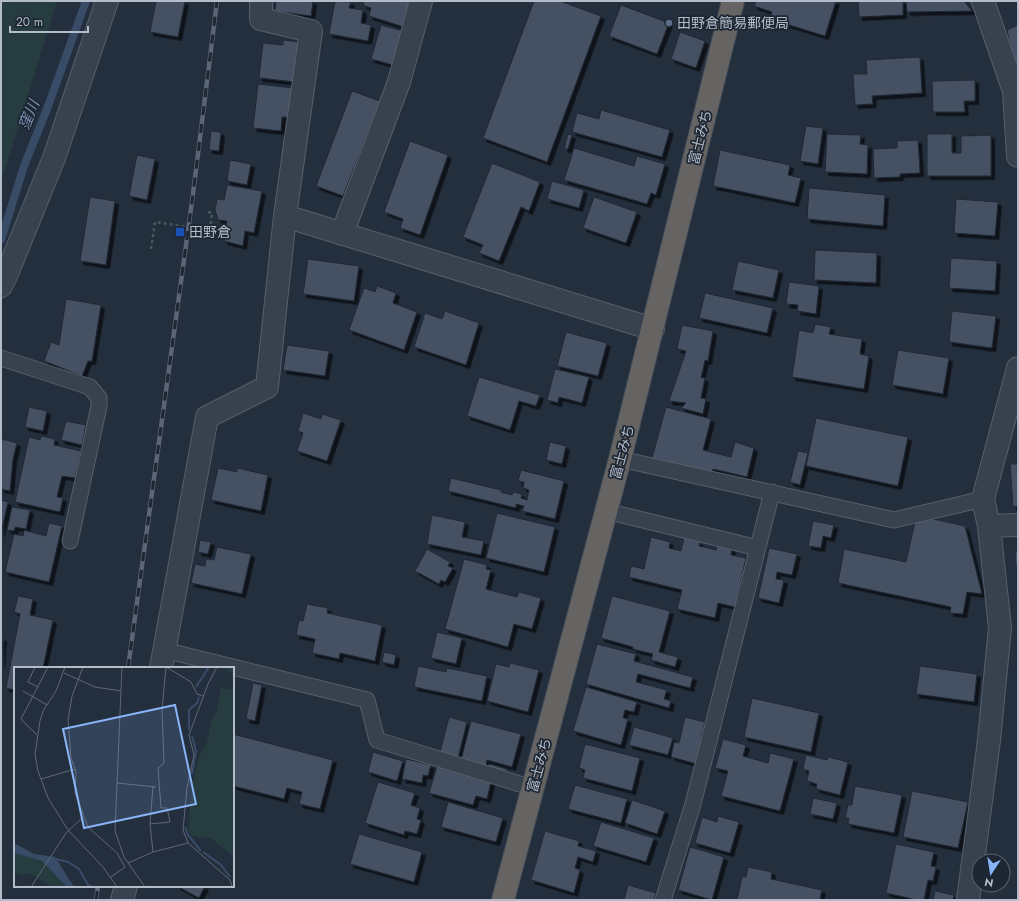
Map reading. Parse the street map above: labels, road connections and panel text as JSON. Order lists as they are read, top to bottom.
{
  "streets": {
    "highway": ["富士みち"]
  },
  "water": ["窪川"],
  "places": {
    "other": ["田野倉簡易郵便局"],
    "transit": ["田野倉"]
  },
  "scale_bar": "20 m",
  "north": "bottom"
}
